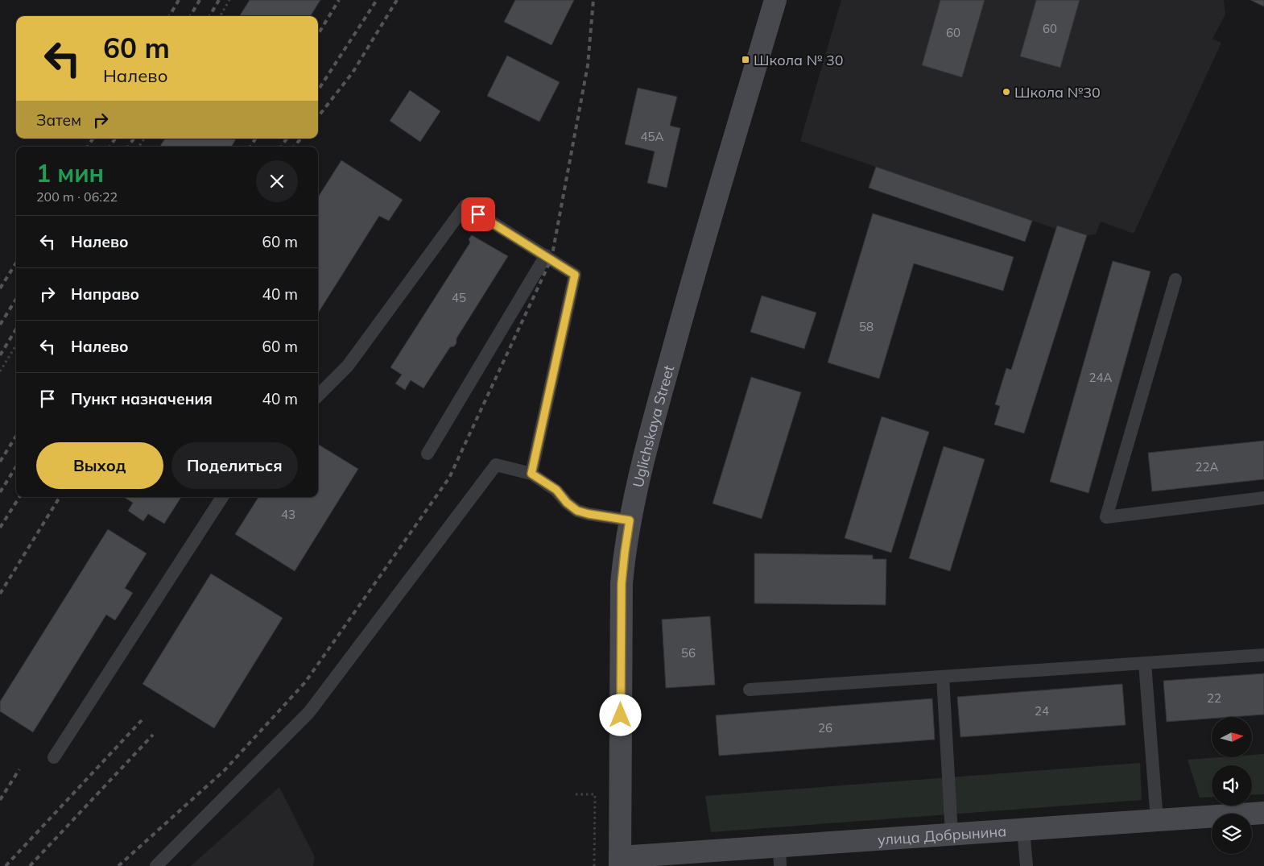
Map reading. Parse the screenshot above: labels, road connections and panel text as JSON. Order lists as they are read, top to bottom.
{
  "streets": {
    "street": ["Uglichskaya Street", "улица Добрынина"]
  },
  "crossings": [
    ["Uglichskaya Street", "улица Добрынина"]
  ],
  "places": {
    "transit": ["Школа № 30"],
    "other": ["Школа №30"]
  },
  "house_numbers": [
    "60",
    "60",
    "45А",
    "45",
    "58",
    "24А",
    "22А",
    "43",
    "56",
    "22",
    "24",
    "26"
  ],
  "north": "right",
  "page": {
    "turn": ["60 m", "Налево"],
    "then": "Затем",
    "heading": ["1 мин", "200 m · 06:22"],
    "list": [
      {
        "name": "Налево",
        "value": "60 m"
      },
      {
        "name": "Направо",
        "value": "40 m"
      },
      {
        "name": "Налево",
        "value": "60 m"
      },
      {
        "name": "Пункт назначения",
        "value": "40 m"
      }
    ],
    "buttons": ["Выход", "Поделиться"]
  }
}
